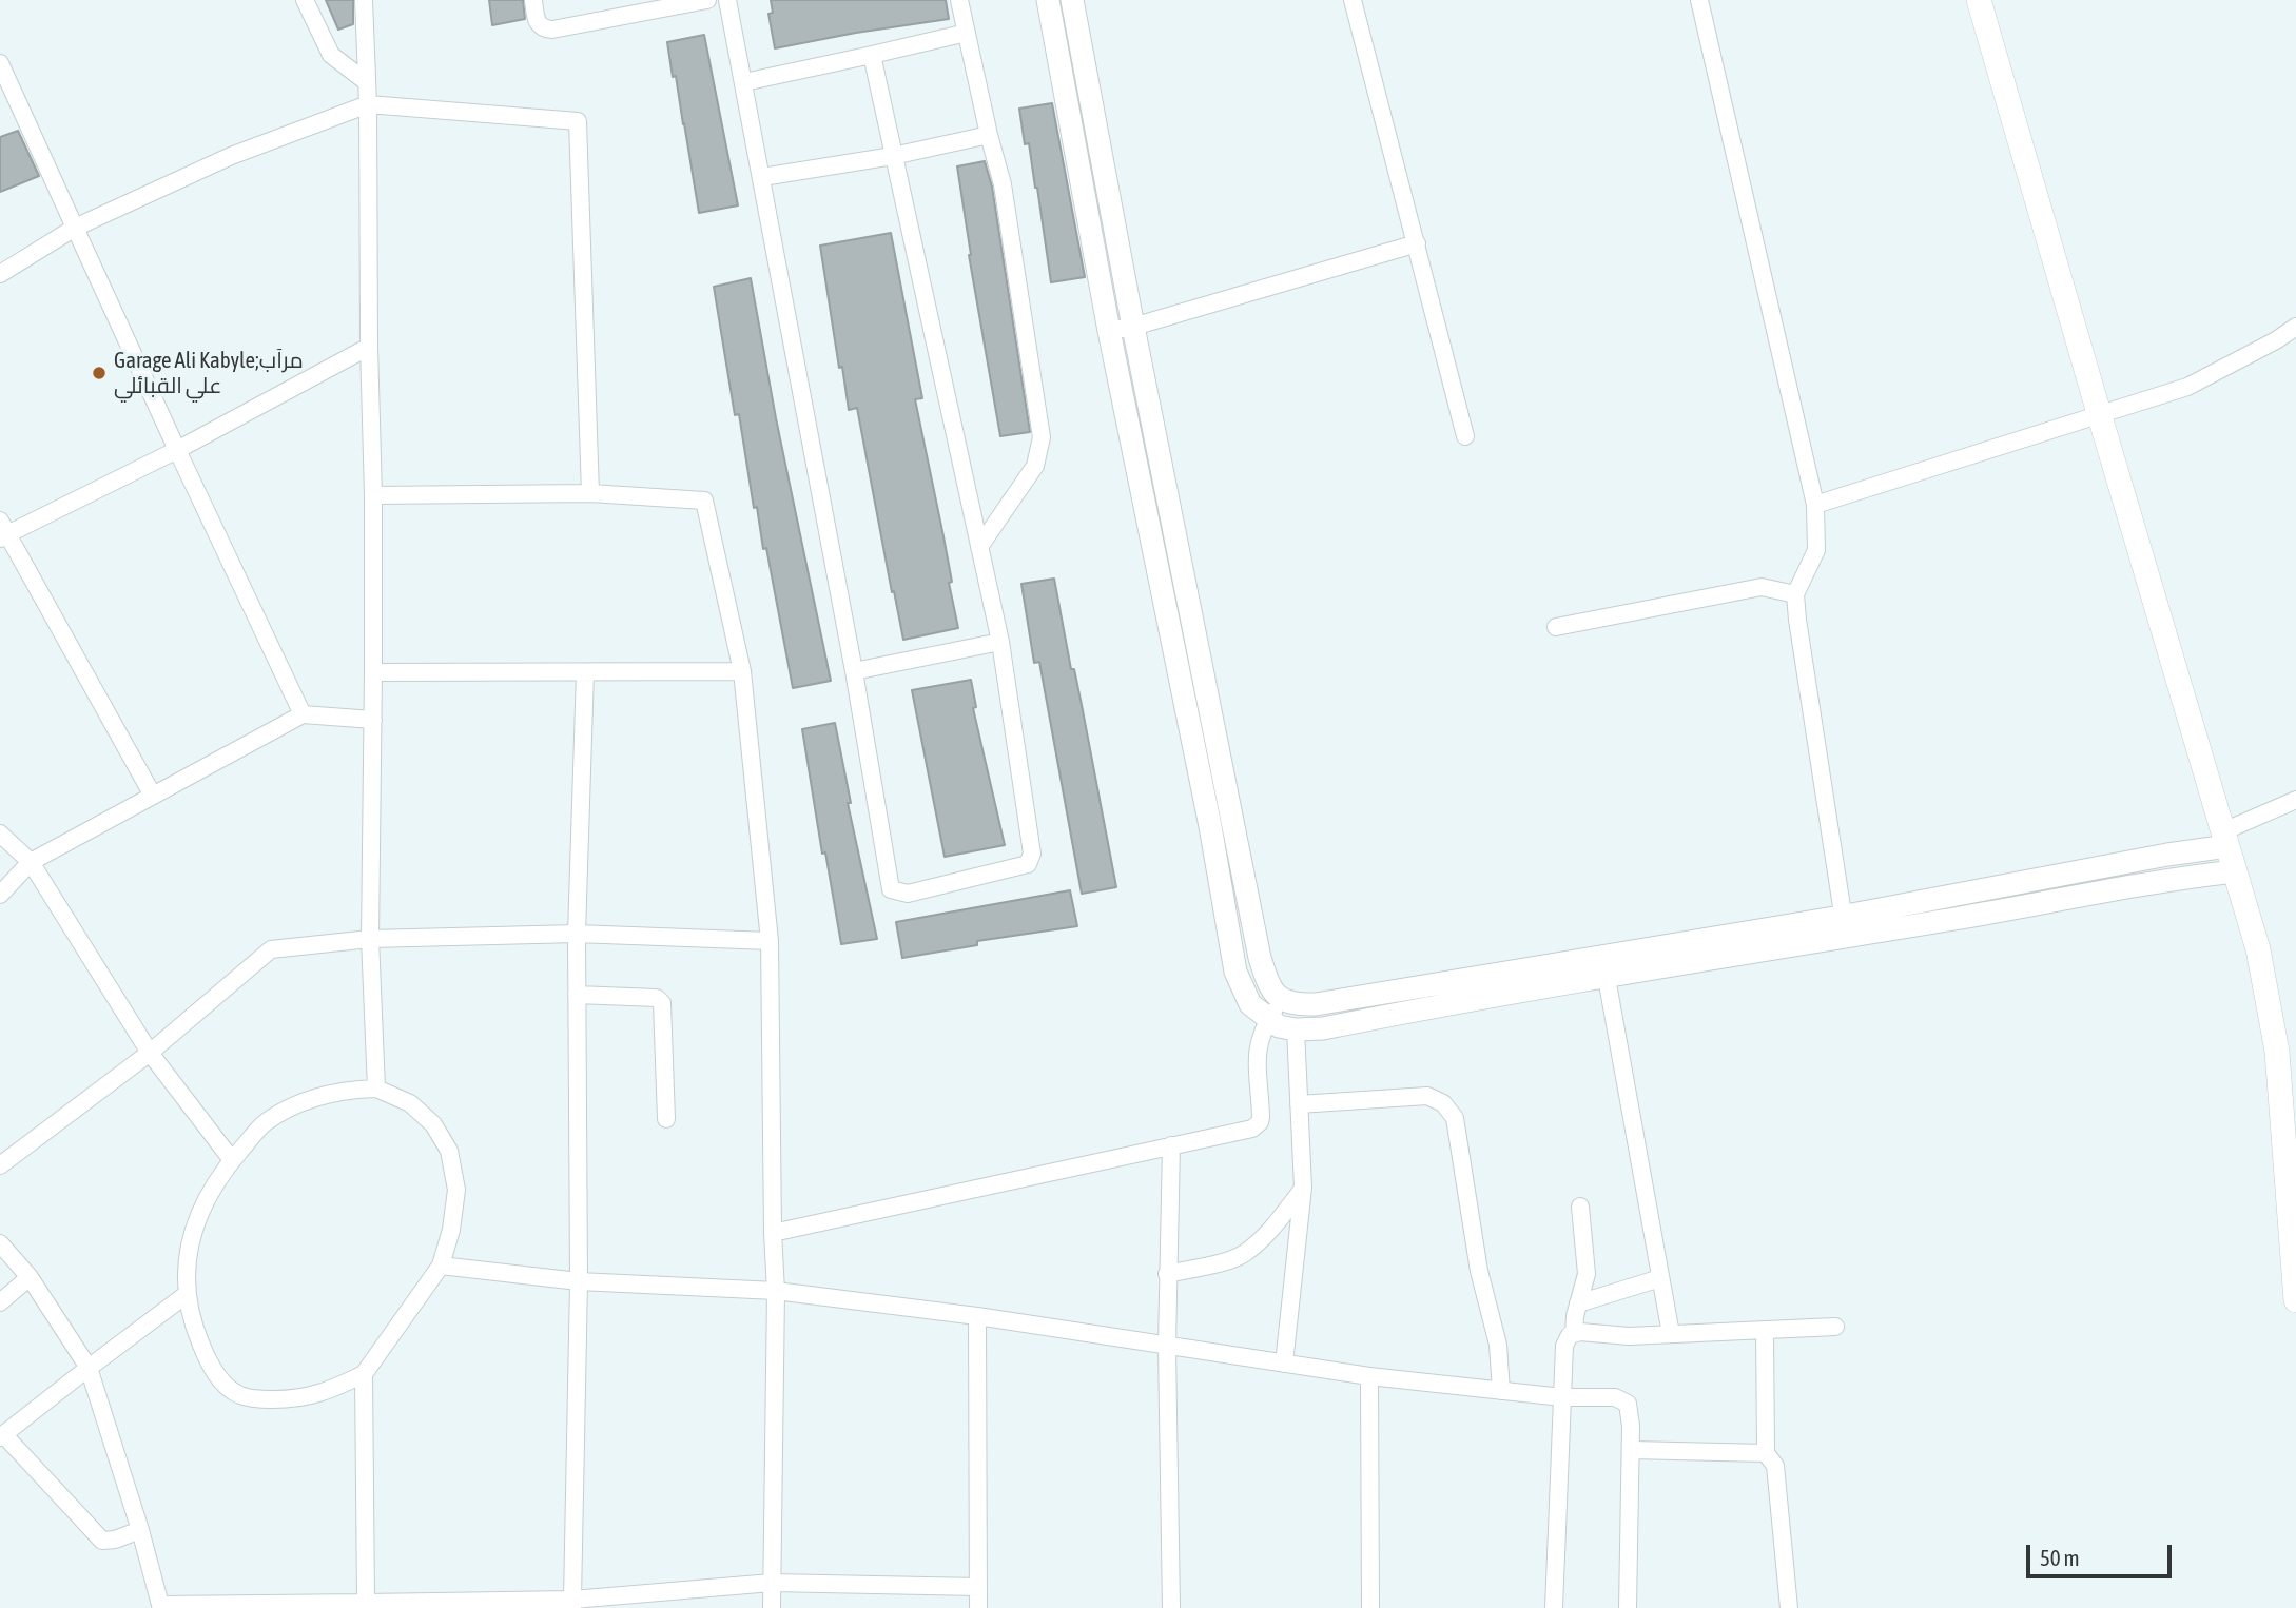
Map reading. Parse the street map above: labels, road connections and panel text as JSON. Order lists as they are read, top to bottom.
{
  "places": ["Garage Ali Kabyle;مرآب علي القبائلي"],
  "scale_bar": "50 m"
}
